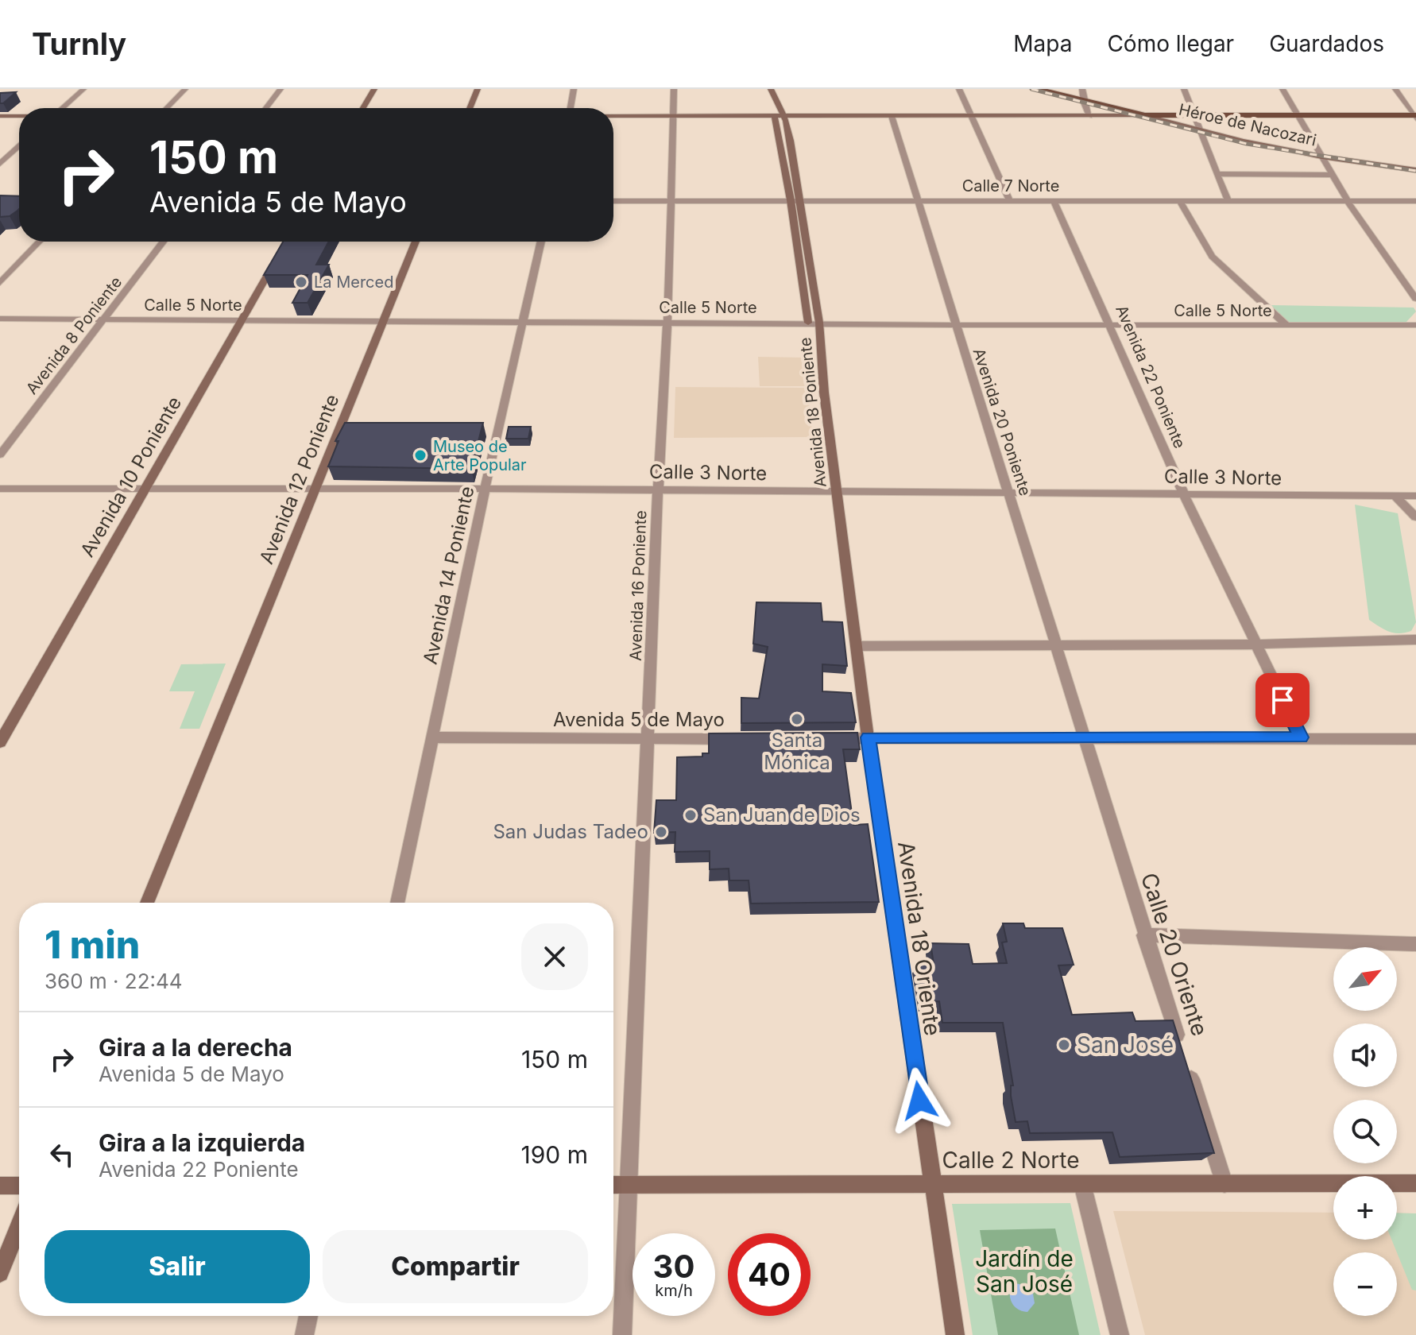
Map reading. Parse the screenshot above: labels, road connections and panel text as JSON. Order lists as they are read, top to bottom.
{
  "streets": {
    "main road": ["Héroe de Nacozari"],
    "street": [
      "Calle 7 Norte",
      "Calle 5 Norte",
      "Avenida 8 Poniente",
      "Avenida 22 Poniente",
      "Avenida 18 Poniente",
      "Avenida 20 Poniente",
      "Calle 3 Norte",
      "Avenida 10 Poniente",
      "Avenida 12 Poniente",
      "Avenida 14 Poniente",
      "Avenida 16 Poniente",
      "Avenida 5 de Mayo",
      "Avenida 18 Oriente",
      "Calle 20 Oriente",
      "Calle 2 Norte"
    ]
  },
  "crossings": [
    ["Calle 7 Norte", "Avenida 22 Poniente"],
    ["Calle 7 Norte", "Avenida 18 Poniente"],
    ["Calle 7 Norte", "Avenida 20 Poniente"],
    ["Calle 7 Norte", "Avenida 16 Poniente"],
    ["Calle 5 Norte", "Avenida 8 Poniente"],
    ["Calle 5 Norte", "Avenida 22 Poniente"],
    ["Calle 5 Norte", "Avenida 18 Poniente"],
    ["Calle 5 Norte", "Avenida 20 Poniente"],
    ["Calle 5 Norte", "Avenida 10 Poniente"],
    ["Calle 5 Norte", "Avenida 12 Poniente"],
    ["Calle 5 Norte", "Avenida 14 Poniente"],
    ["Calle 5 Norte", "Avenida 16 Poniente"],
    ["Avenida 22 Poniente", "Calle 3 Norte"],
    ["Avenida 18 Poniente", "Calle 3 Norte"],
    ["Avenida 18 Poniente", "Avenida 18 Oriente"],
    ["Avenida 20 Poniente", "Calle 3 Norte"],
    ["Avenida 20 Poniente", "Calle 20 Oriente"],
    ["Calle 3 Norte", "Avenida 10 Poniente"],
    ["Calle 3 Norte", "Avenida 12 Poniente"],
    ["Calle 3 Norte", "Avenida 14 Poniente"],
    ["Calle 3 Norte", "Avenida 16 Poniente"],
    ["Avenida 14 Poniente", "Avenida 5 de Mayo"],
    ["Avenida 16 Poniente", "Avenida 5 de Mayo"],
    ["Avenida 16 Poniente", "Calle 2 Norte"],
    ["Avenida 18 Oriente", "Calle 2 Norte"],
    ["Calle 20 Oriente", "Calle 2 Norte"]
  ],
  "parks": ["Jardín de San José"],
  "places": [
    "La Merced",
    "Museo de Arte Popular",
    "Santa Mónica",
    "San Juan de Dios",
    "San Judas Tadeo",
    "San José"
  ],
  "north": "top right",
  "page": {
    "header": "Turnly",
    "nav": ["Mapa", "Cómo llegar", "Guardados"],
    "turn": ["150 m", "Avenida 5 de Mayo"],
    "heading": ["1 min", "360 m · 22:44"],
    "map_buttons": ["+", "−"],
    "list": [
      {
        "name": "Gira a la derecha",
        "note": "Avenida 5 de Mayo",
        "value": "150 m"
      },
      {
        "name": "Gira a la izquierda",
        "note": "Avenida 22 Poniente",
        "value": "190 m"
      }
    ],
    "buttons": ["Salir", "Compartir"],
    "speed": "30 km/h",
    "limit": "40"
  }
}
